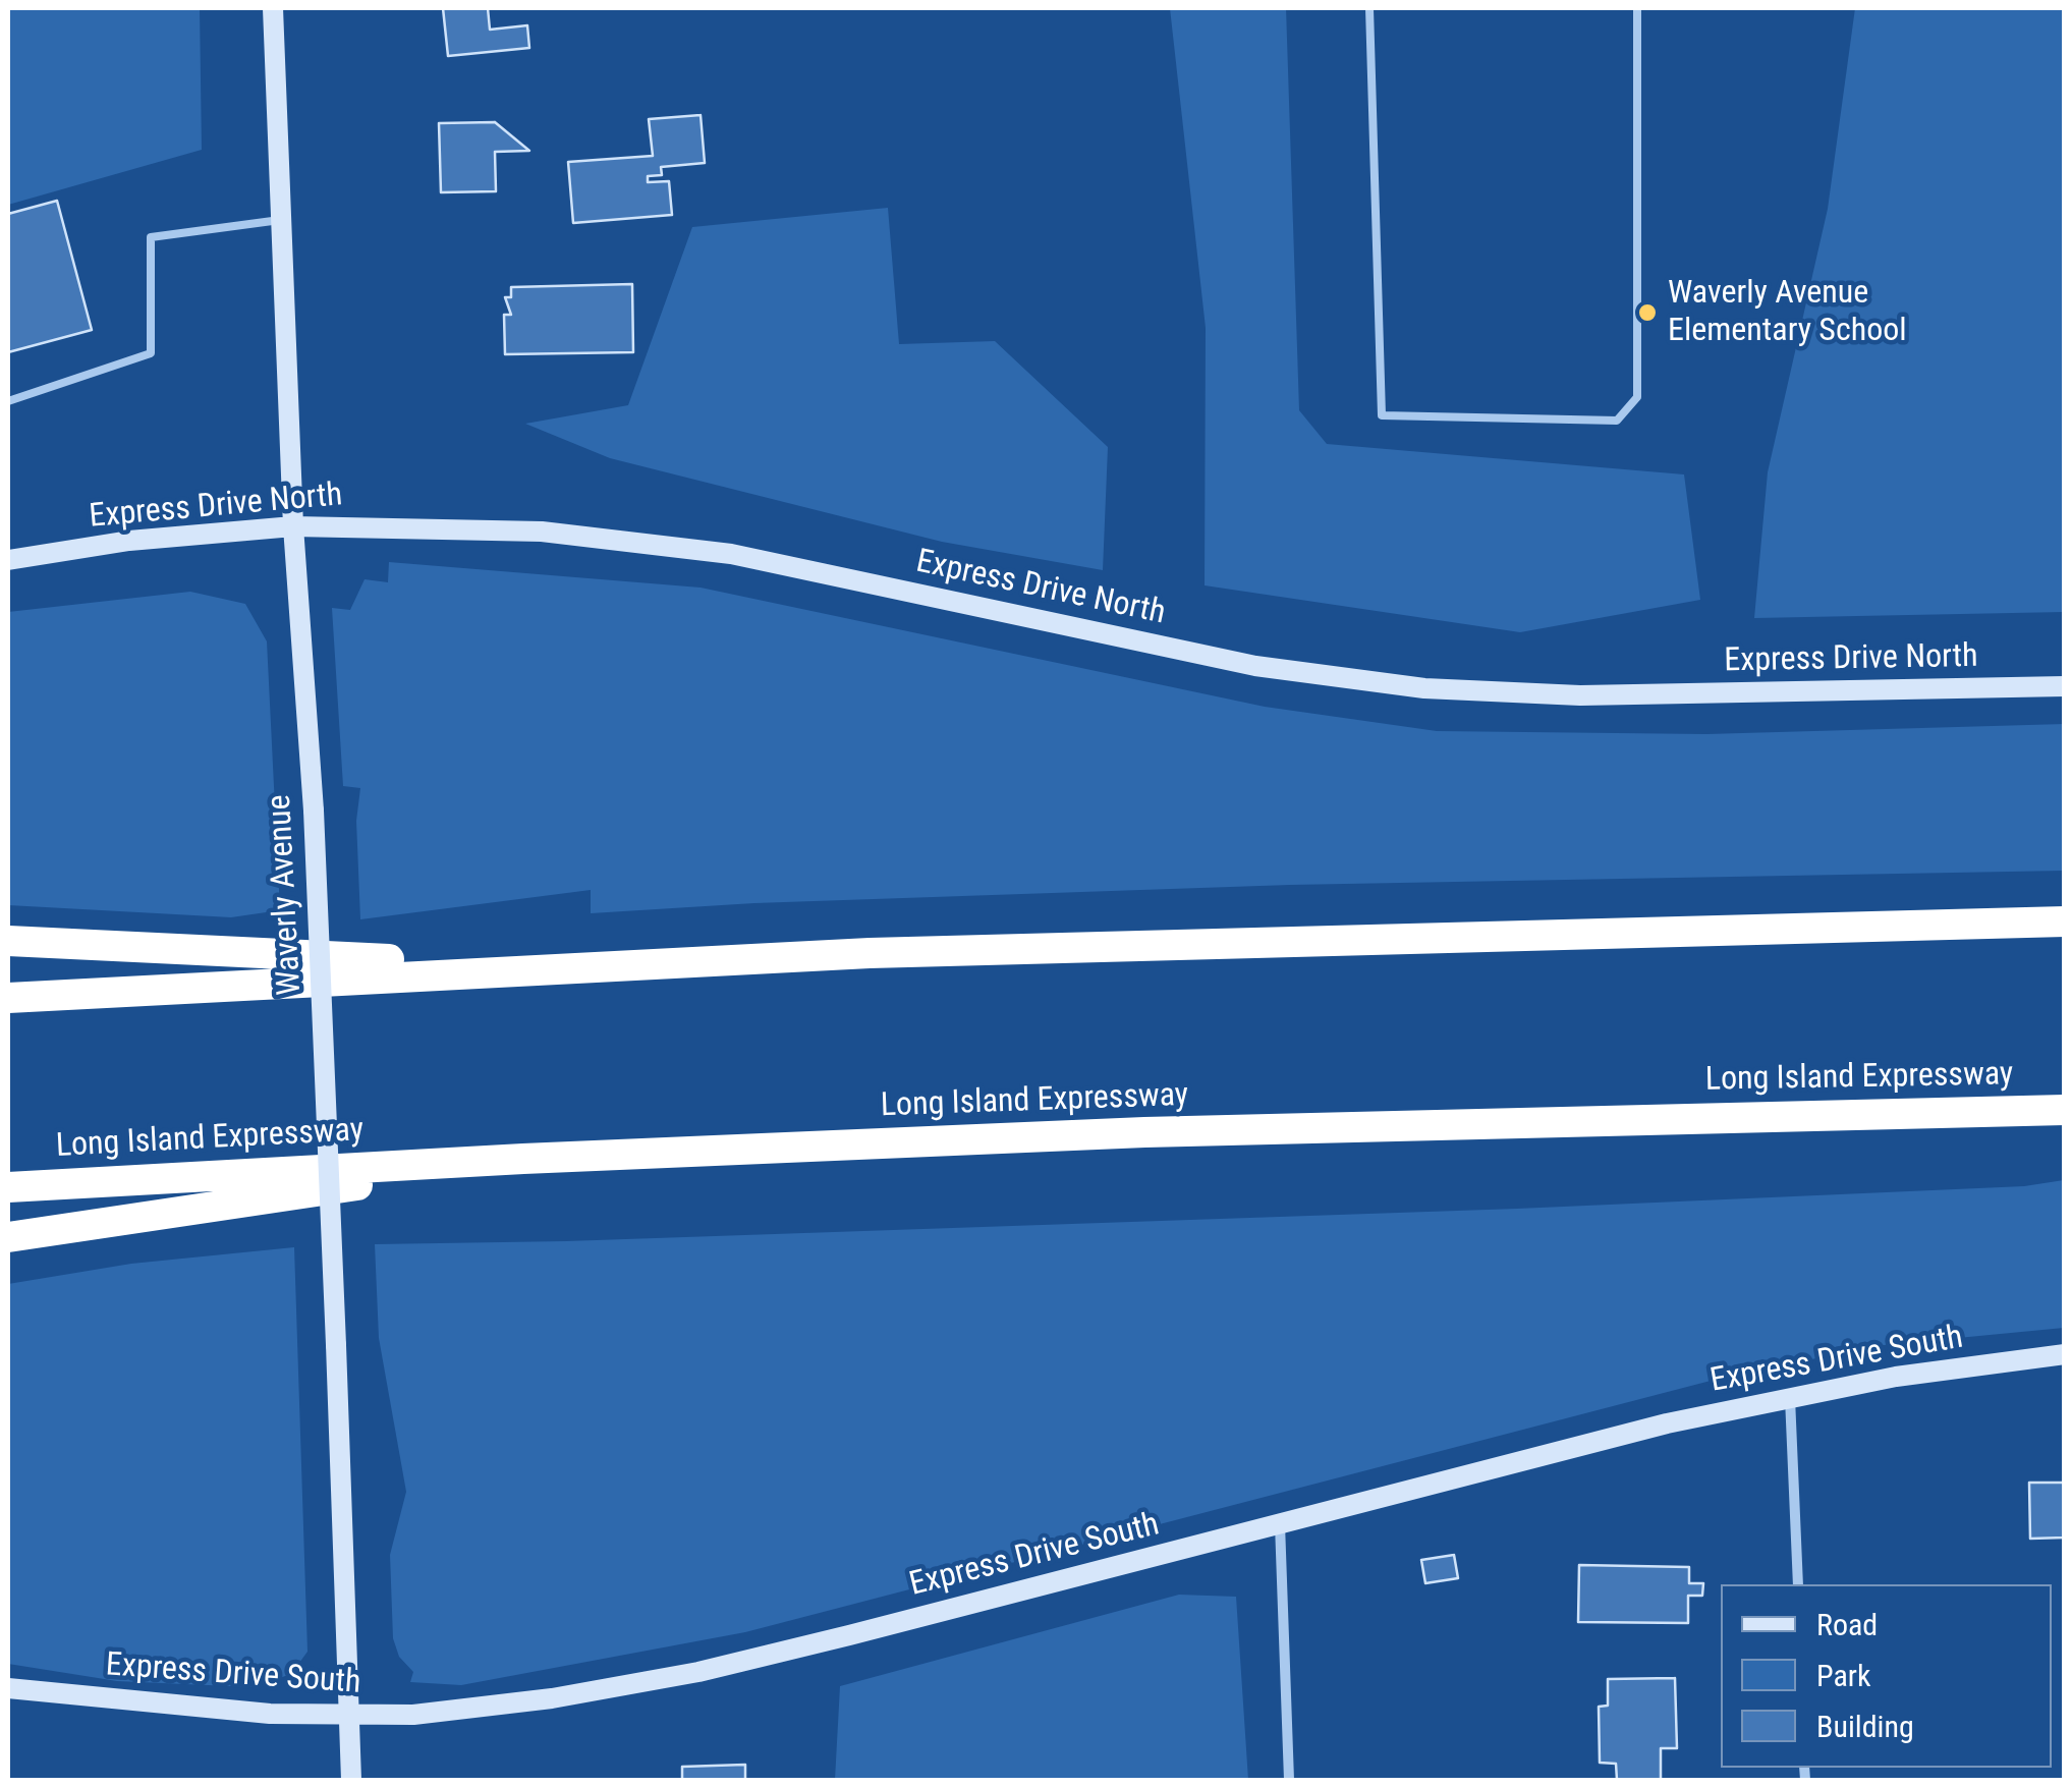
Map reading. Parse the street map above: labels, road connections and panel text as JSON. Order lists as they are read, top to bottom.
{
  "streets": {
    "highway": ["Long Island Expressway"],
    "main road": ["Express Drive North", "Waverly Avenue", "Express Drive South"]
  },
  "crossings": [
    ["Express Drive North", "Waverly Avenue"],
    ["Waverly Avenue", "Express Drive South"]
  ],
  "places": ["Waverly Avenue Elementary School"],
  "legend": ["Road", "Park", "Building"]
}
